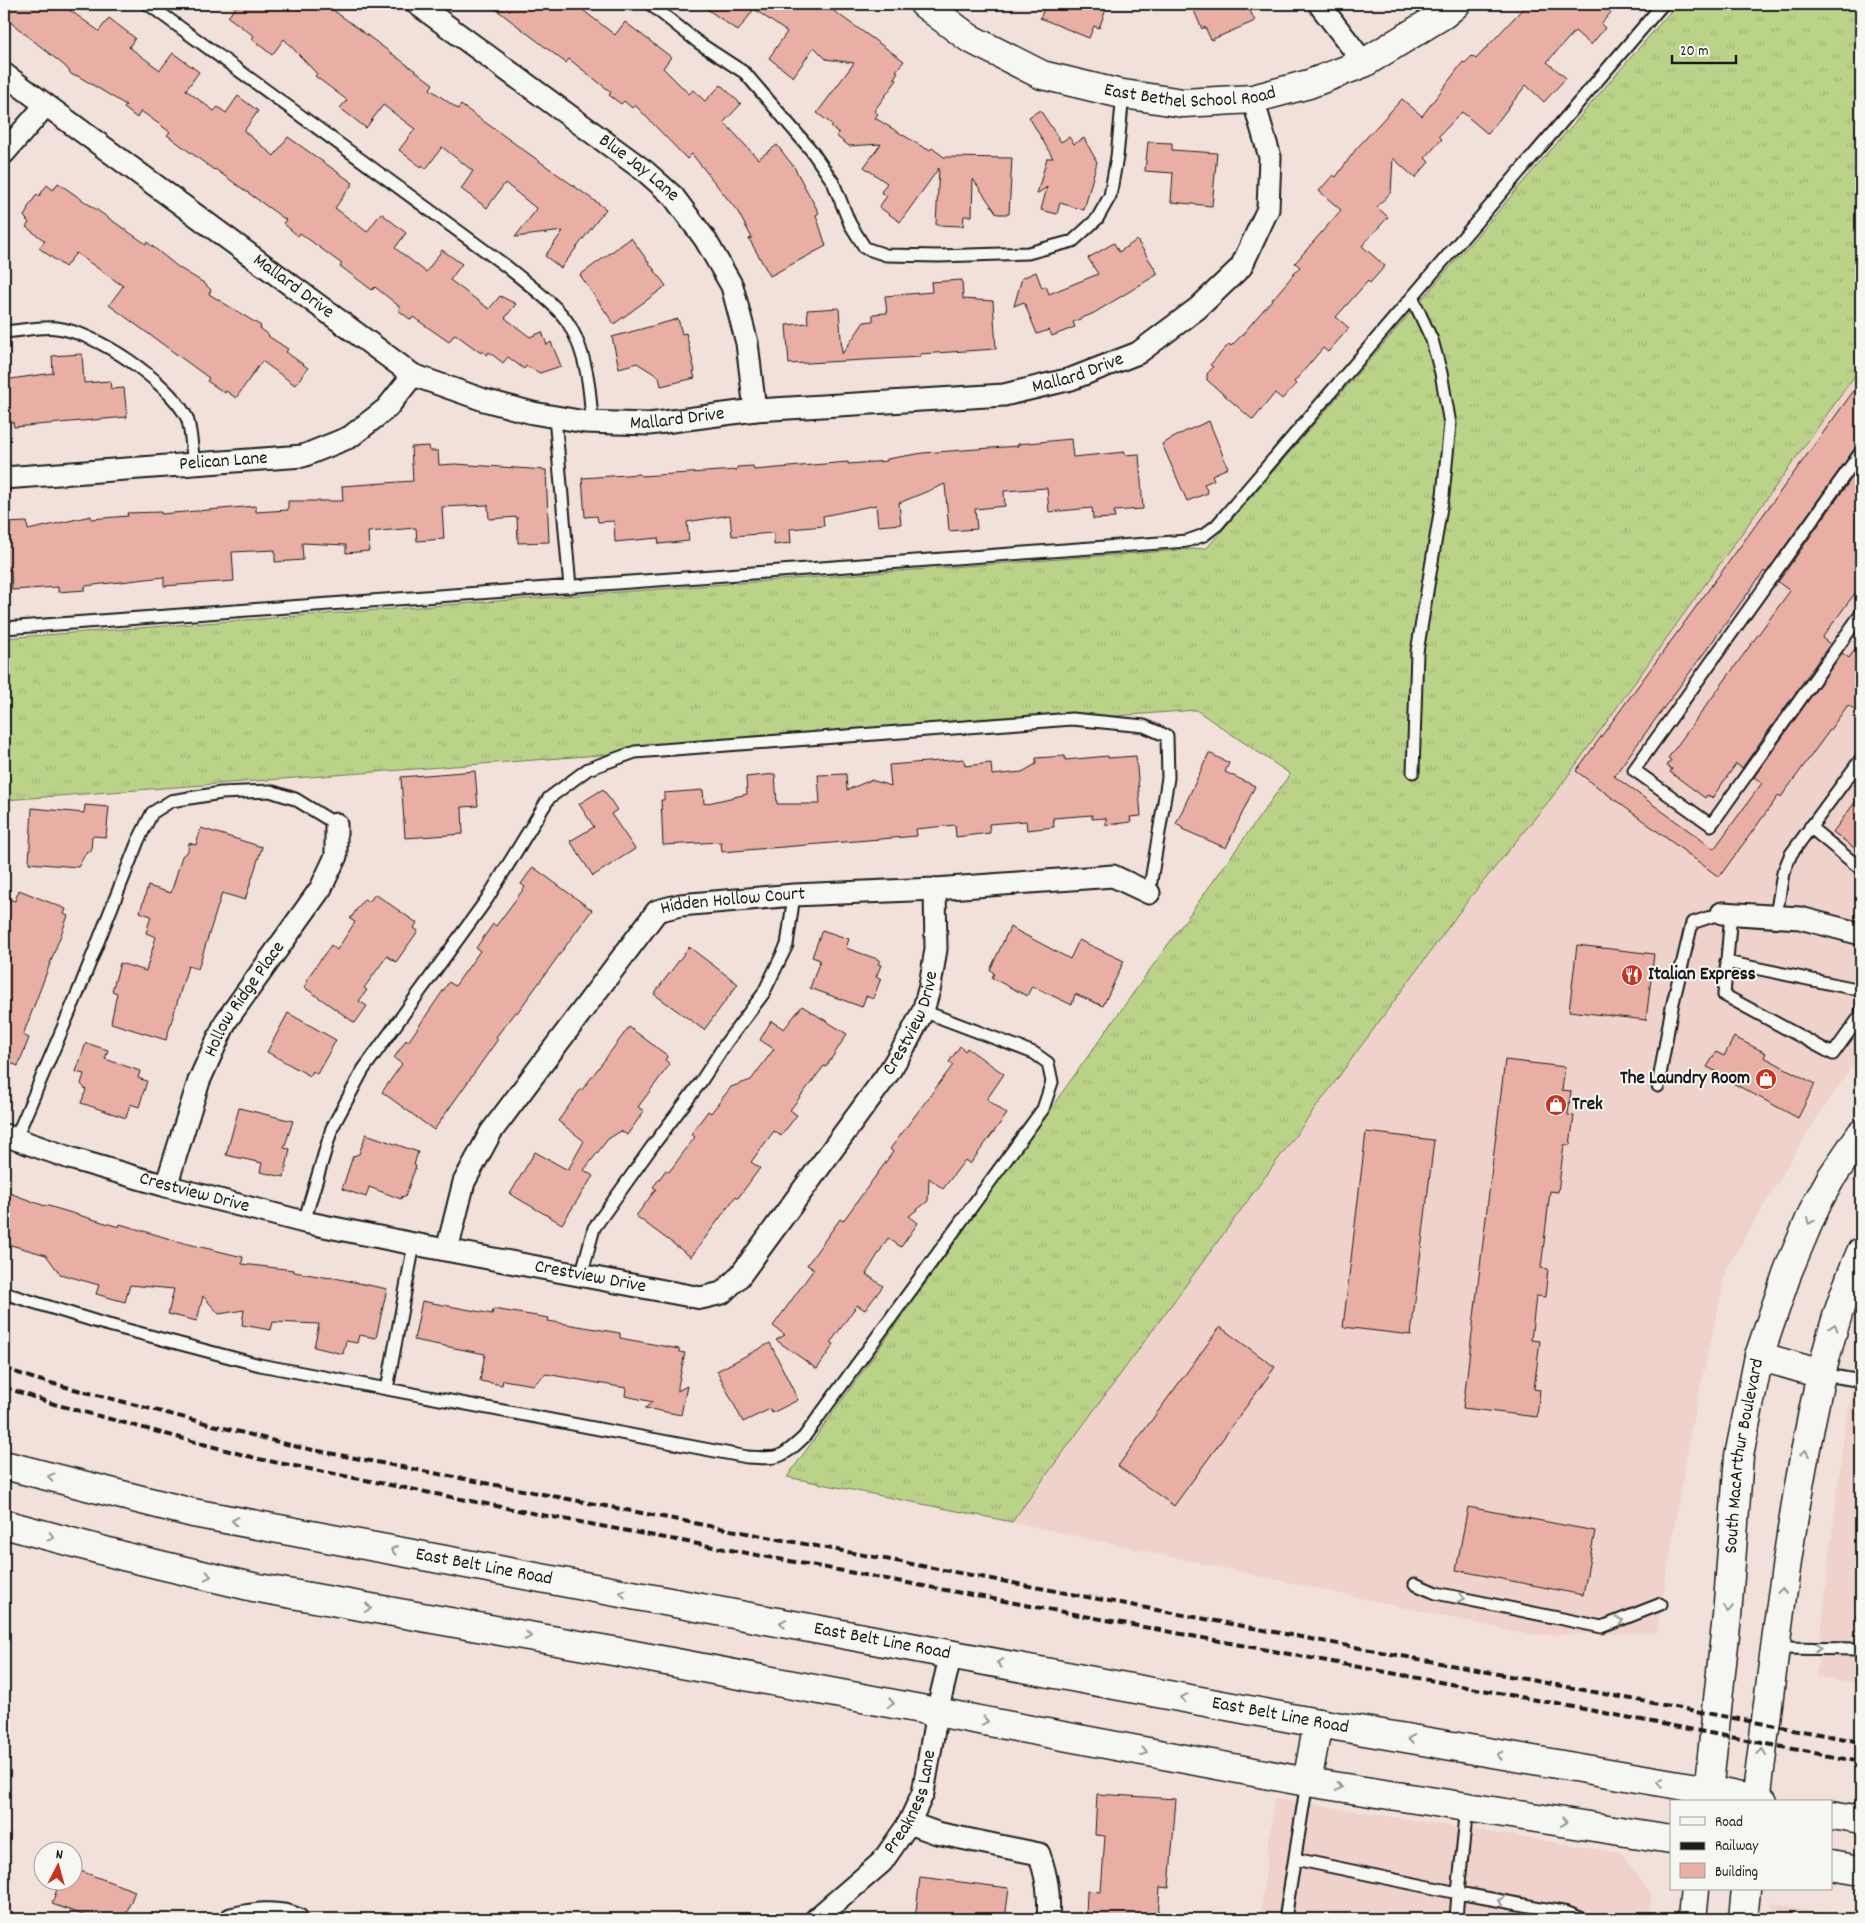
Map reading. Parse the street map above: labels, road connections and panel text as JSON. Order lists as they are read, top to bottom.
{
  "streets": {
    "main road": ["East Bethel School Road", "South MacArthur Boulevard", "East Belt Line Road"],
    "street": [
      "Blue Jay Lane",
      "Mallard Drive",
      "Pelican Lane",
      "Hidden Hollow Court",
      "Hollow Ridge Place",
      "Crestview Drive",
      "Preakness Lane"
    ]
  },
  "crossings": [
    ["East Bethel School Road", "Mallard Drive"],
    ["Blue Jay Lane", "Mallard Drive"],
    ["Mallard Drive", "Pelican Lane"],
    ["Hidden Hollow Court", "Crestview Drive"],
    ["Hollow Ridge Place", "Crestview Drive"],
    ["South MacArthur Boulevard", "East Belt Line Road"],
    ["East Belt Line Road", "Preakness Lane"]
  ],
  "places": {
    "restaurant": ["Italian Express"],
    "shop": ["The Laundry Room", "Trek"]
  },
  "legend": ["Road", "Railway", "Building"],
  "scale_bar": "20 m",
  "north": "top"
}
